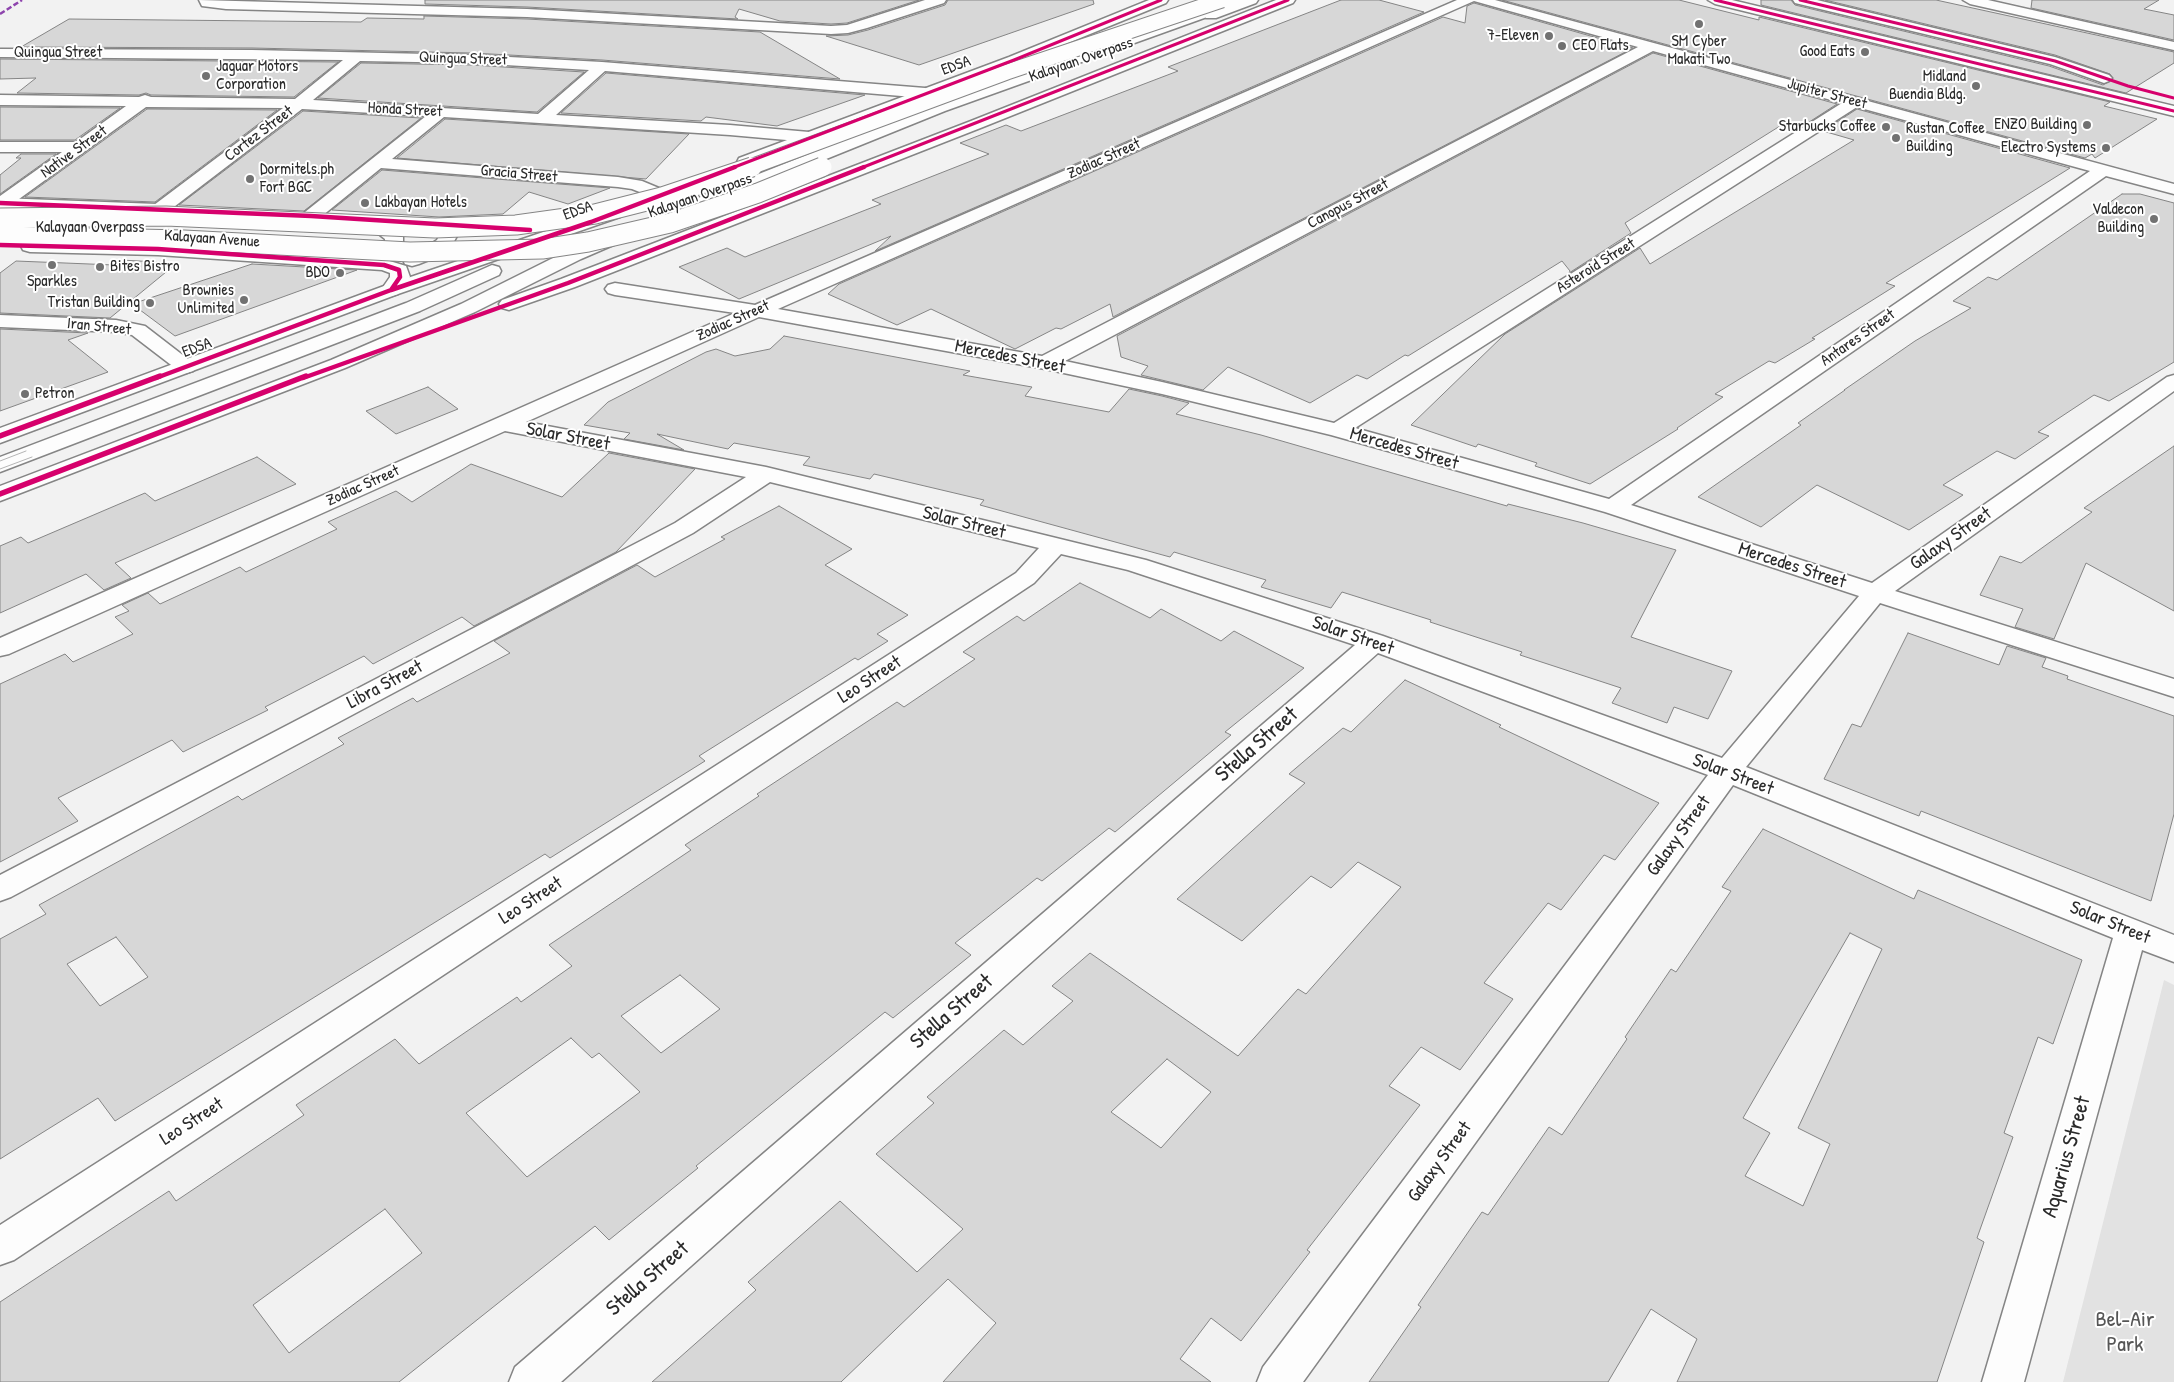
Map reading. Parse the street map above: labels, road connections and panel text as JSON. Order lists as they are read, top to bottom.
{
  "streets": {
    "main road": [
      "Quingua Street",
      "Kalayaan Overpass",
      "EDSA",
      "Jupiter Street",
      "Honda Street",
      "Cortez Street",
      "Native Street",
      "Zodiac Street",
      "Gracia Street",
      "Canopus Street",
      "Kalayaan Avenue",
      "Asteroid Street",
      "Iran Street",
      "Antares Street",
      "Mercedes Street",
      "Solar Street",
      "Galaxy Street",
      "Leo Street",
      "Libra Street",
      "Stella Street",
      "Aquarius Street"
    ]
  },
  "crossings": [
    ["Quingua Street", "EDSA"],
    ["Quingua Street", "Cortez Street"],
    ["Kalayaan Overpass", "Native Street"],
    ["Kalayaan Overpass", "Kalayaan Avenue"],
    ["EDSA", "Honda Street"],
    ["EDSA", "Gracia Street"],
    ["EDSA", "Iran Street"],
    ["Jupiter Street", "Canopus Street"],
    ["Jupiter Street", "Asteroid Street"],
    ["Jupiter Street", "Antares Street"],
    ["Honda Street", "Cortez Street"],
    ["Honda Street", "Native Street"],
    ["Native Street", "Kalayaan Avenue"],
    ["Zodiac Street", "Mercedes Street"],
    ["Zodiac Street", "Solar Street"],
    ["Canopus Street", "Mercedes Street"],
    ["Asteroid Street", "Mercedes Street"],
    ["Antares Street", "Mercedes Street"],
    ["Mercedes Street", "Galaxy Street"],
    ["Solar Street", "Galaxy Street"],
    ["Solar Street", "Leo Street"],
    ["Solar Street", "Libra Street"],
    ["Solar Street", "Stella Street"],
    ["Solar Street", "Aquarius Street"]
  ],
  "parks": ["Bel-Air Park"],
  "places": [
    "SM Cyber Makati Two",
    "7-Eleven",
    "CEO Flats",
    "Good Eats",
    "Jaguar Motors Corporation",
    "Midland Buendia Bldg.",
    "ENZO Building",
    "Starbucks Coffee",
    "Rustan Coffee Building",
    "Electro Systems",
    "Dormitels.ph Fort BGC",
    "Lakbayan Hotels",
    "Valdecon Building",
    "Sparkles",
    "Bites Bistro",
    "BDO",
    "Brownies Unlimited",
    "Tristan Building",
    "Petron"
  ]
}
